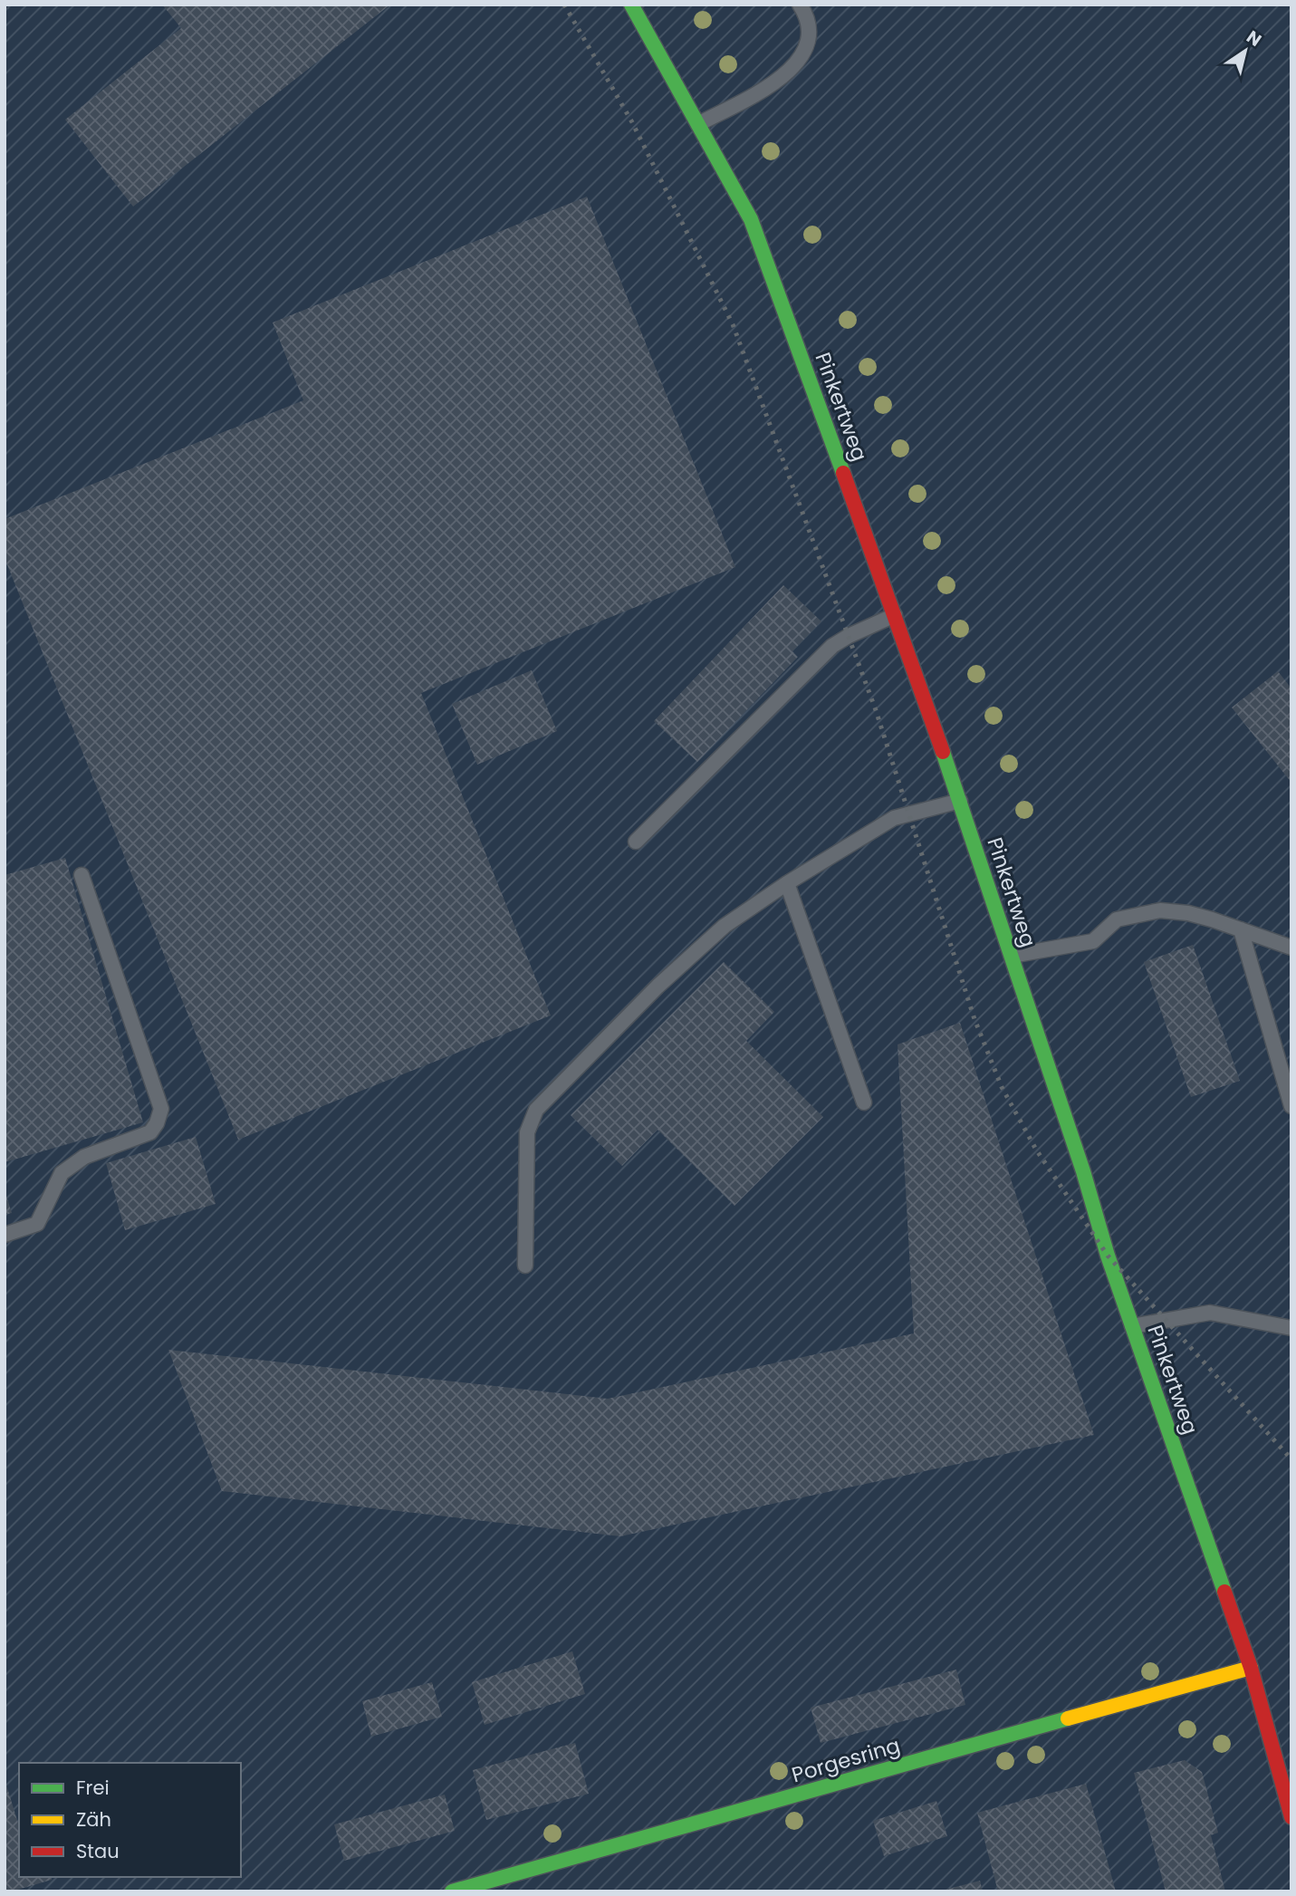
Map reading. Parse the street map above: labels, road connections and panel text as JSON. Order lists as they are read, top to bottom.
{
  "streets": {
    "street": ["Pinkertweg", "Porgesring"]
  },
  "crossings": [
    ["Pinkertweg", "Porgesring"]
  ],
  "legend": ["Frei", "Zäh", "Stau"],
  "north": "top right"
}
